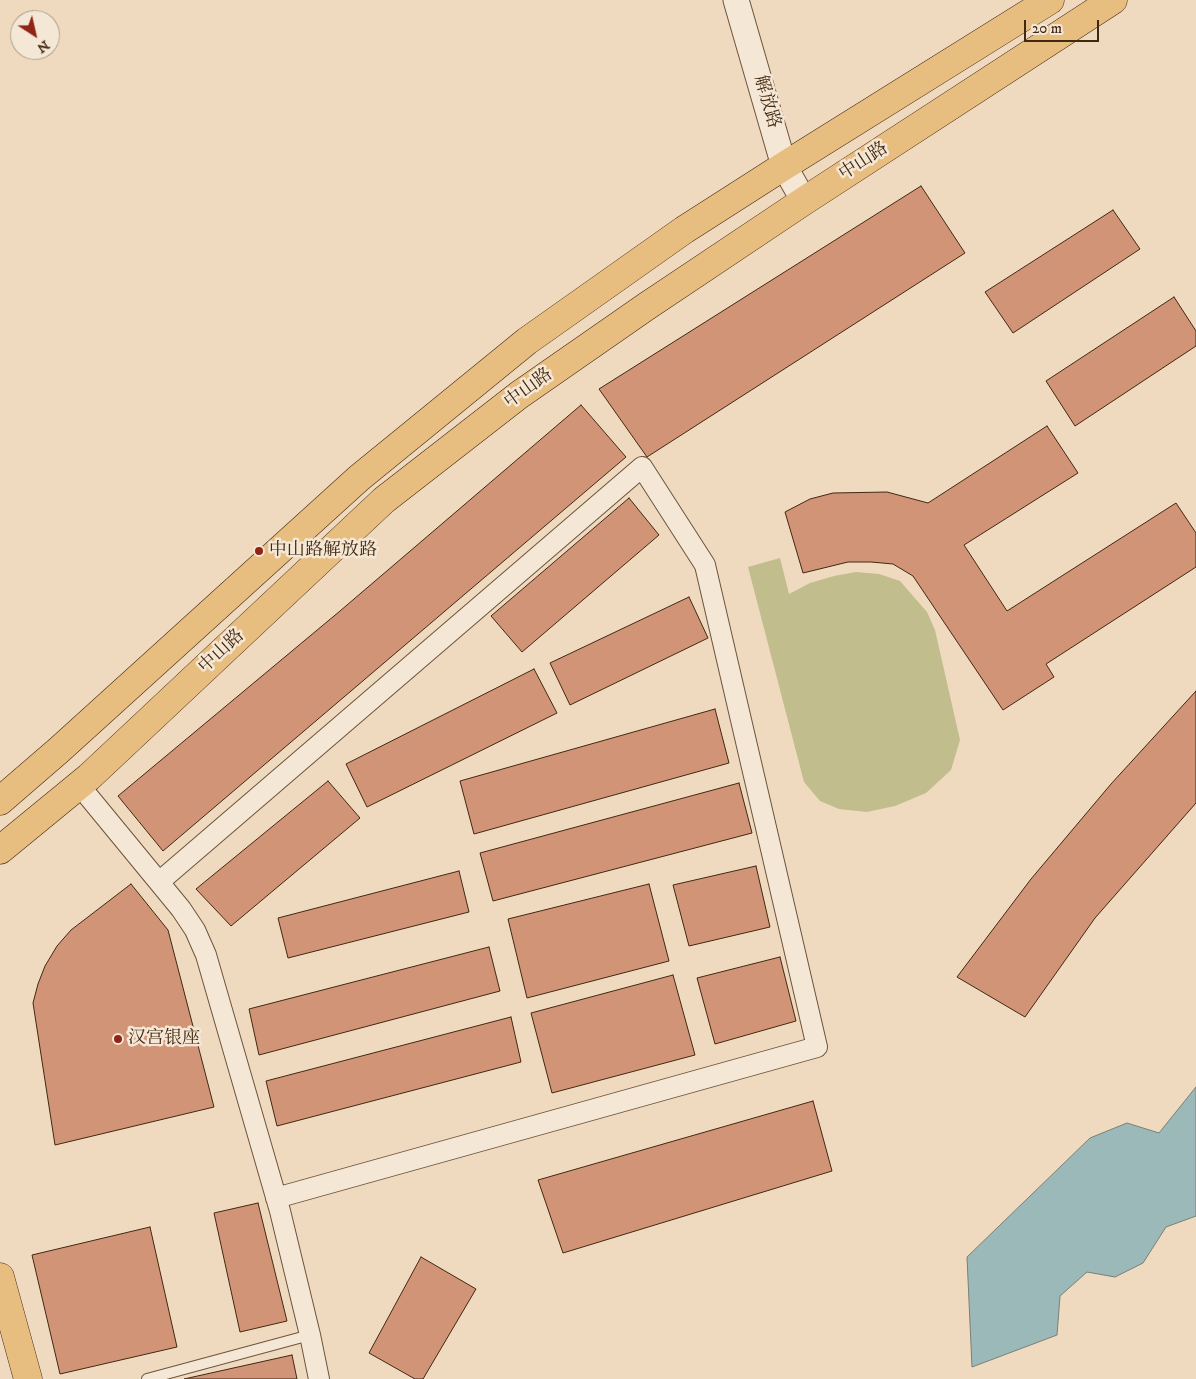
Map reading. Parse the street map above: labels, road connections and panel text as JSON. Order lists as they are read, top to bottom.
{
  "streets": {
    "main road": ["中山路"],
    "street": ["解放路"]
  },
  "crossings": [
    ["解放路", "中山路"]
  ],
  "places": ["中山路解放路", "汉宫银座"],
  "scale_bar": "20 m",
  "north": "bottom right"
}
